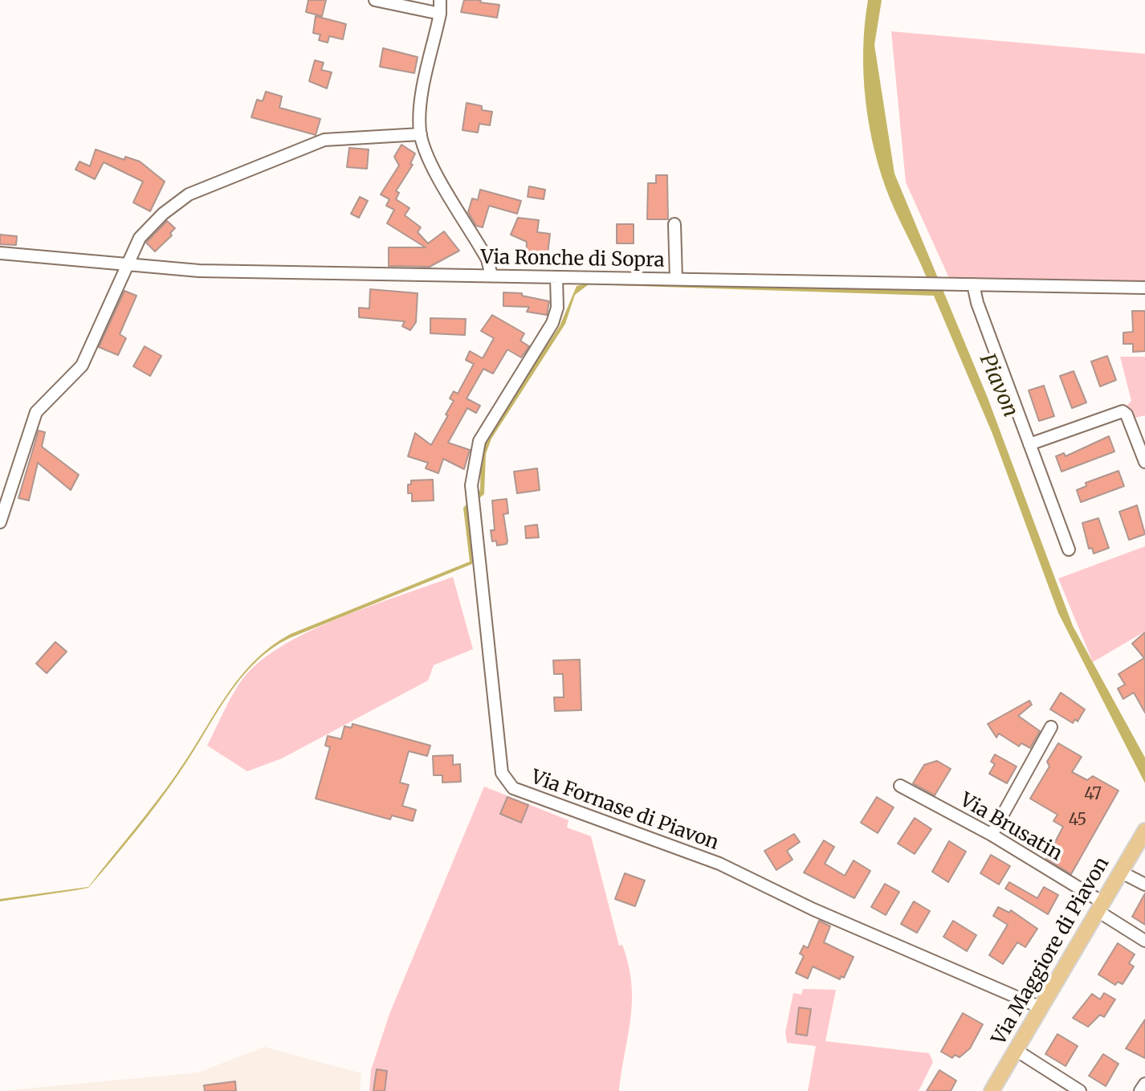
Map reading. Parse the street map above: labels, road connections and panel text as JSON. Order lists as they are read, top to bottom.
{
  "streets": {
    "main road": ["Via Maggiore di Piavon"],
    "street": ["Via Ronche di Sopra", "Via Fornase di Piavon", "Via Brusatin"]
  },
  "crossings": [
    ["Via Ronche di Sopra", "Via Fornase di Piavon"],
    ["Via Fornase di Piavon", "Via Maggiore di Piavon"],
    ["Via Brusatin", "Via Maggiore di Piavon"]
  ],
  "water": ["Piavon"],
  "house_numbers": ["47", "45"]
}
